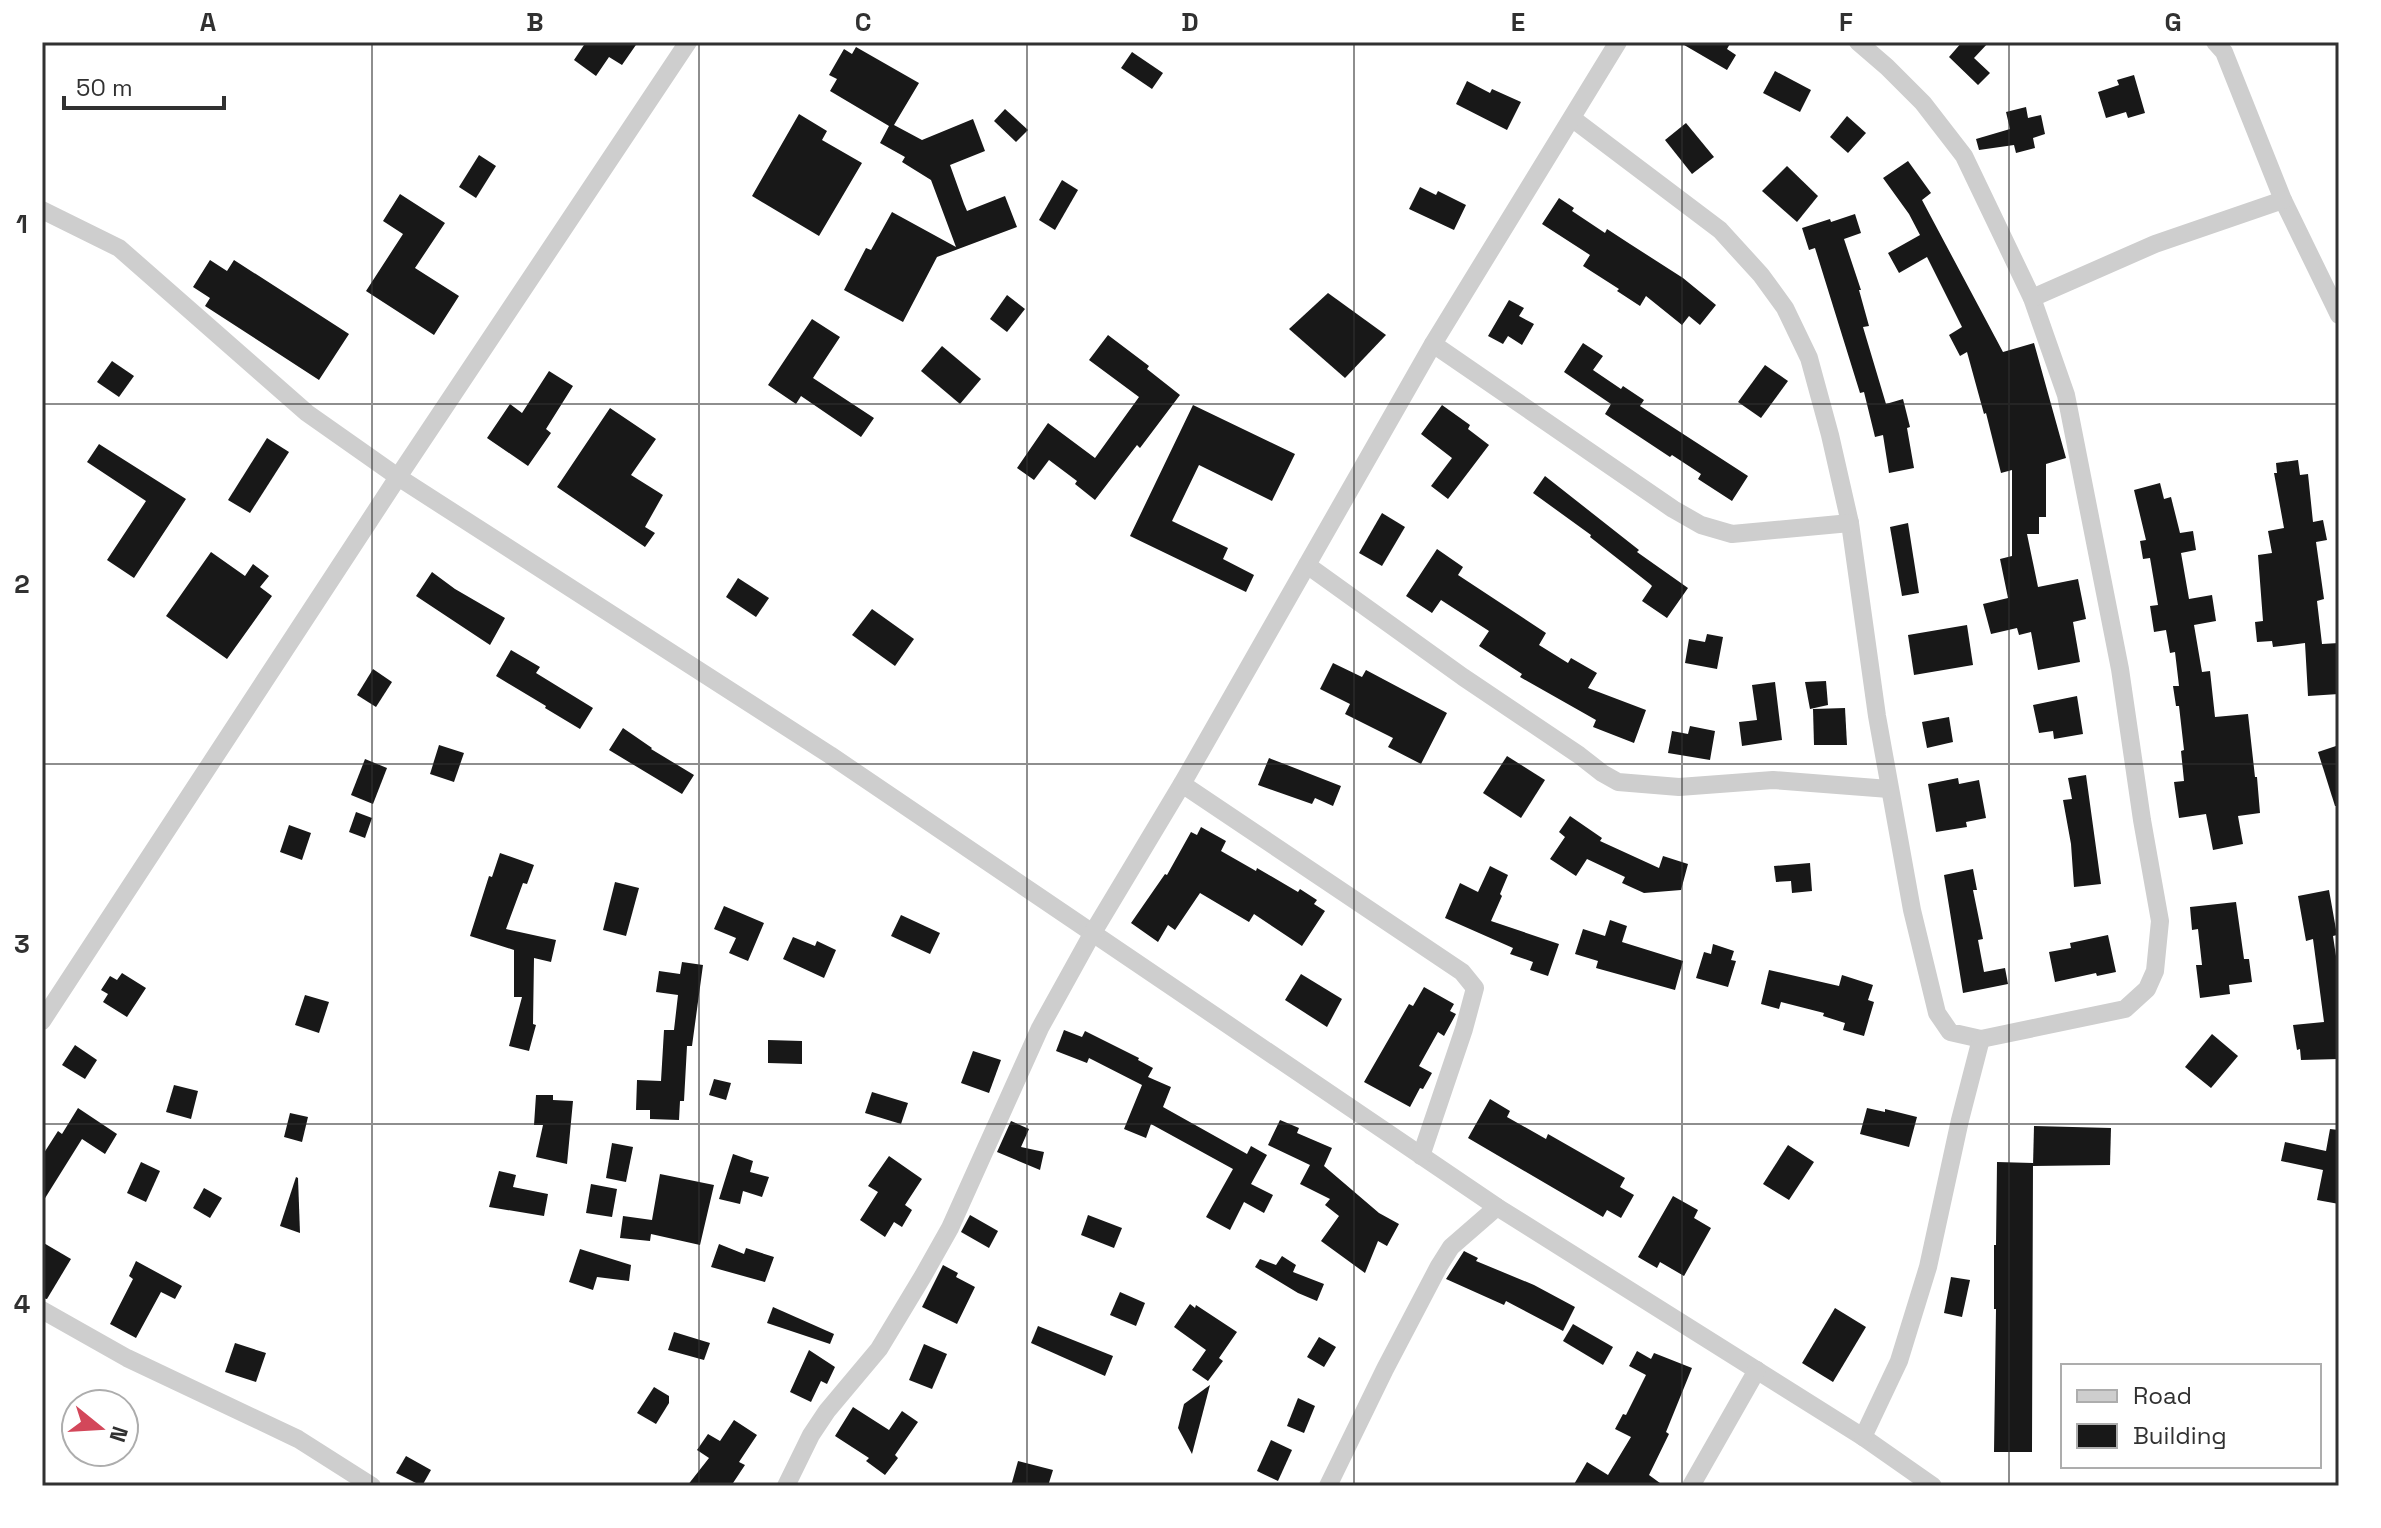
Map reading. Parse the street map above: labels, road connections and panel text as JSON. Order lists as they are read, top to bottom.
{
  "legend": ["Road", "Building"],
  "scale_bar": "50 m",
  "north": "right",
  "grid": {
    "columns": [
      "A",
      "B",
      "C",
      "D",
      "E",
      "F",
      "G"
    ],
    "rows": [
      "1",
      "2",
      "3",
      "4"
    ]
  }
}
